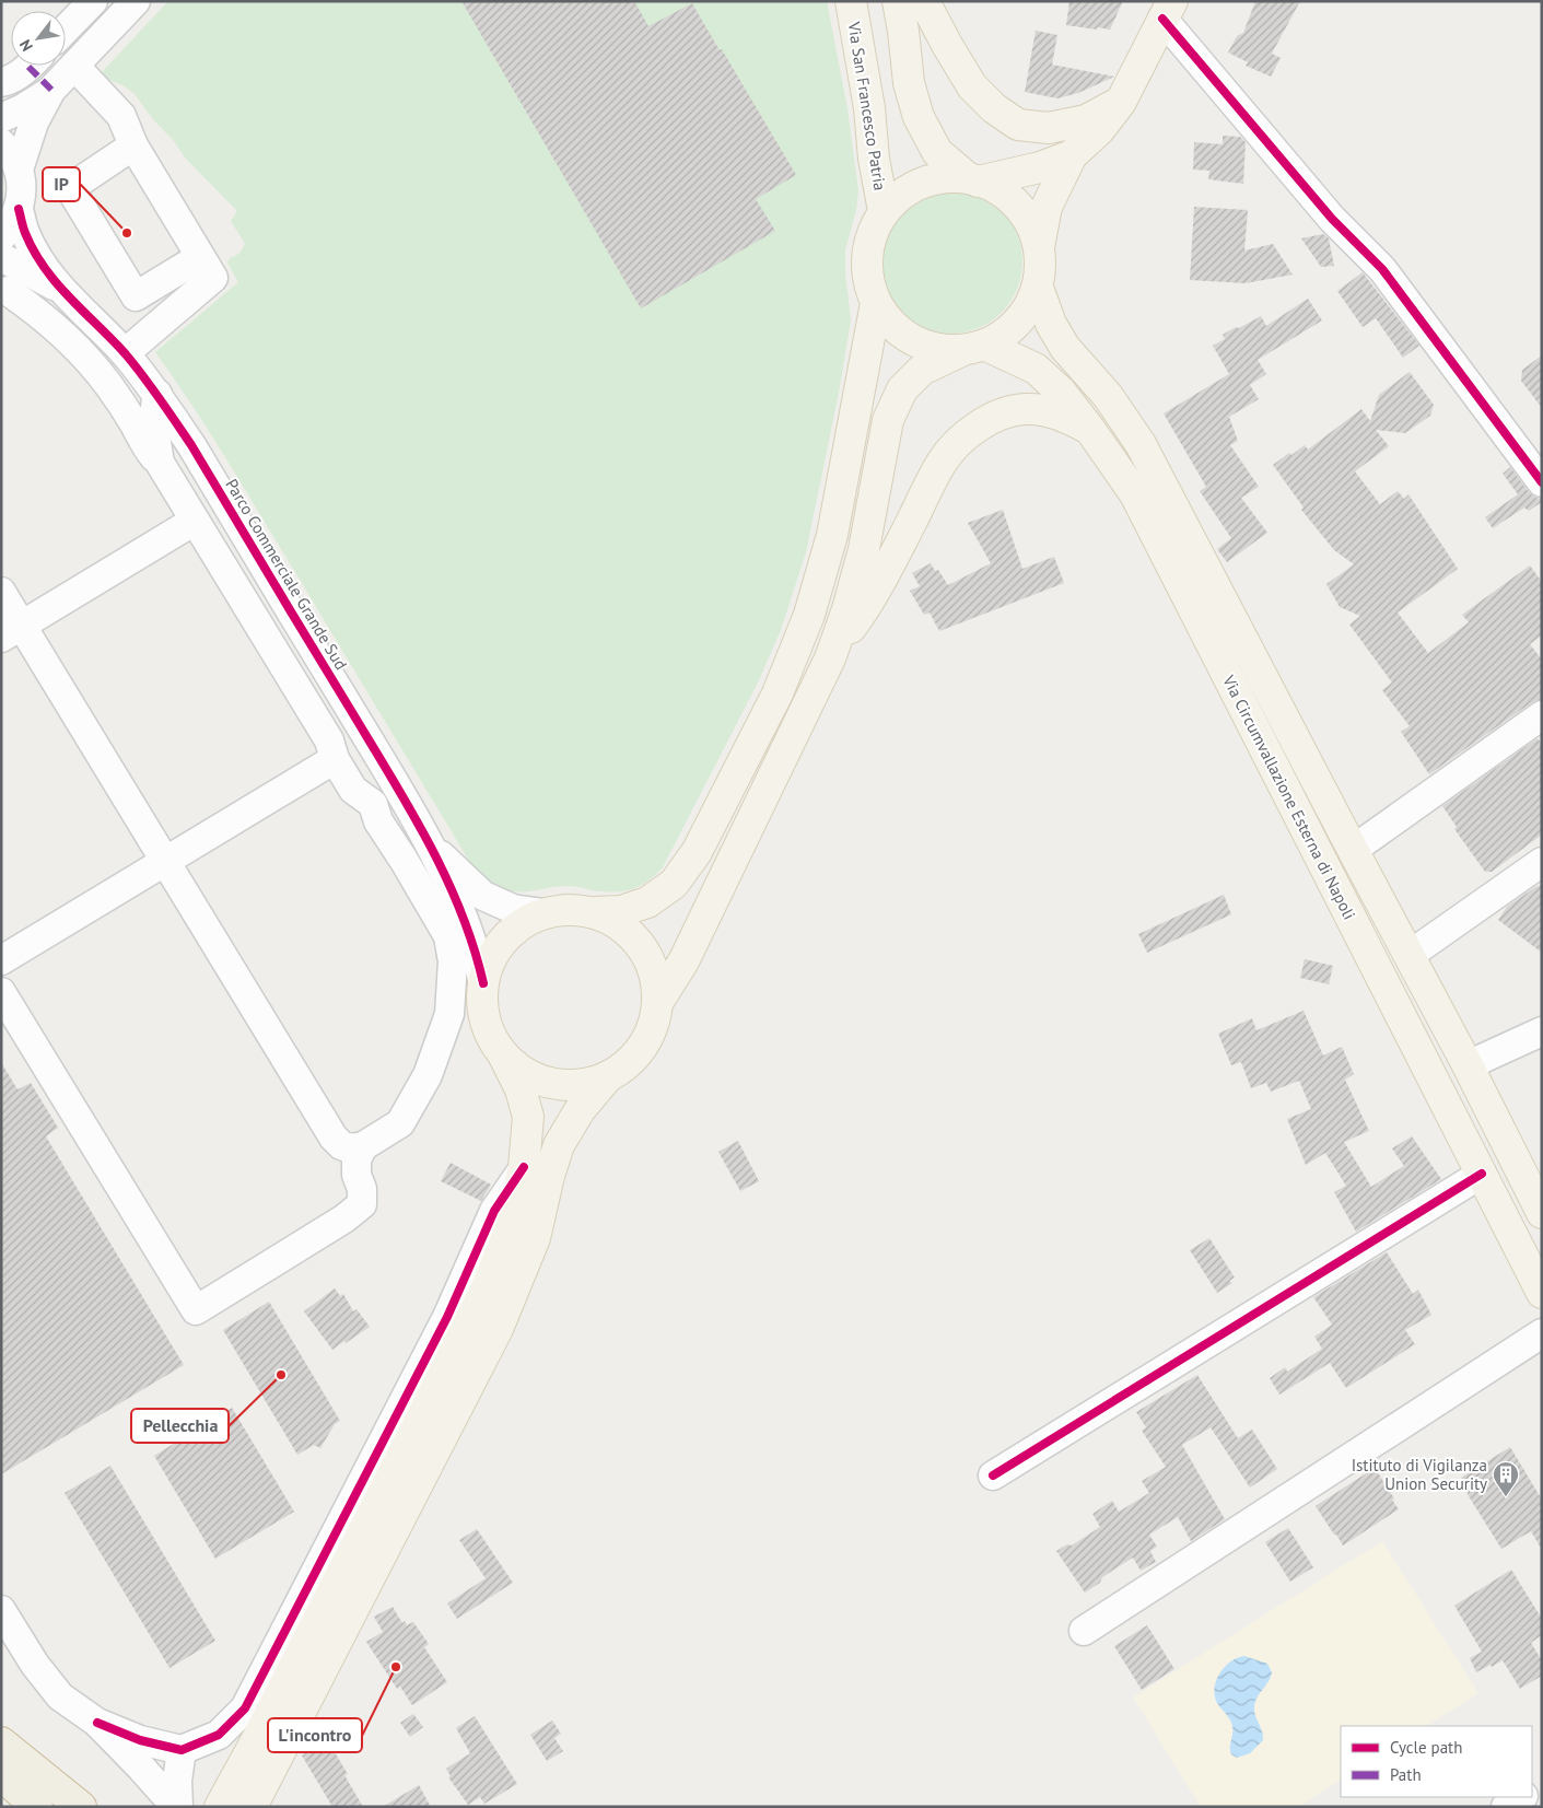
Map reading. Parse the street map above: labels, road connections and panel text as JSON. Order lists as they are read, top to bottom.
{
  "streets": {
    "main road": ["Via San Francesco Patria", "Via Circumvallazione Esterna di Napoli"],
    "street": ["Parco Commerciale Grande Sud"]
  },
  "crossings": [
    ["Via San Francesco Patria", "Via Circumvallazione Esterna di Napoli"]
  ],
  "places": {
    "other": ["IP", "Pellecchia", "L'incontro"],
    "building": ["Istituto di Vigilanza Union Security"]
  },
  "legend": ["Cycle path", "Path"],
  "north": "bottom left"
}
